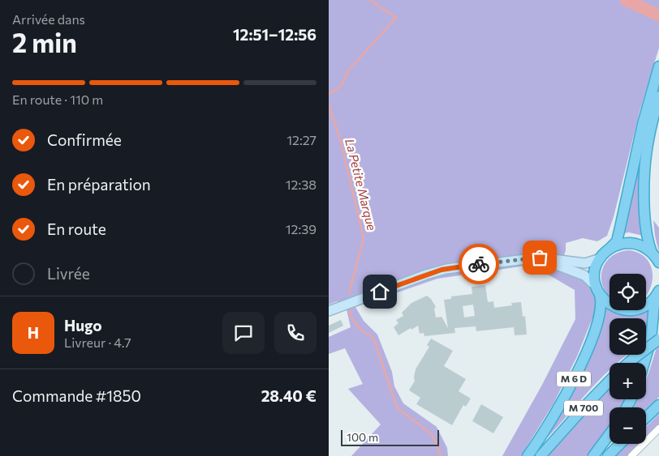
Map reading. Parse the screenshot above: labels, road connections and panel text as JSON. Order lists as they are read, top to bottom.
{
  "streets": {
    "highway": ["M 6 D", "M 700"]
  },
  "water": ["La Petite Marque"],
  "scale_bar": "100 m",
  "page": {
    "heading": ["2 min", "Arrivée dans", "12:51–12:56"],
    "panel": [
      "Hugo",
      "Livreur · 4.7",
      "Commande #1850",
      "28.40 €"
    ],
    "bar": "En route · 110 m",
    "list": [
      ["Confirmée", "12:27"],
      ["En préparation", "12:38"],
      ["En route", "12:39"],
      "Livrée"
    ],
    "map_buttons": ["+", "−"],
    "round": "H",
    "scale": "100 m"
  }
}
